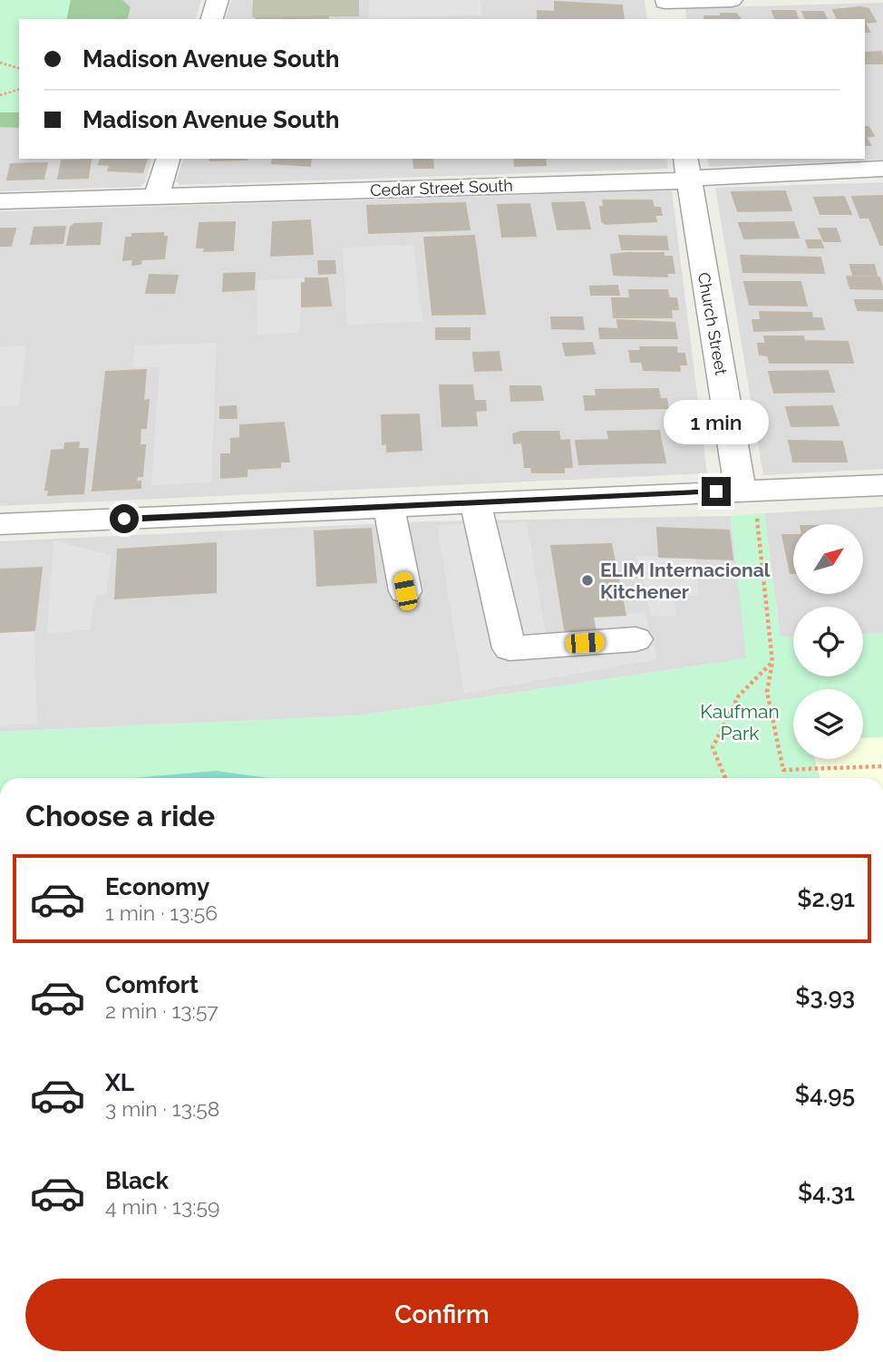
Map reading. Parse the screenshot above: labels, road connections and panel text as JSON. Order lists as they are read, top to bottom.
{
  "streets": {
    "street": ["Cedar Street South", "Church Street"]
  },
  "crossings": [
    ["Cedar Street South", "Church Street"]
  ],
  "parks": ["Kaufman Park"],
  "places": ["ELIM Internacional Kitchener"],
  "north": "top right",
  "page": {
    "banner": ["Madison Avenue South", "Madison Avenue South"],
    "bubble": "1 min",
    "heading": "Choose a ride",
    "list": [
      {
        "name": "Economy",
        "note": "1 min · 13:56",
        "value": "$2.91"
      },
      {
        "name": "Comfort",
        "note": "2 min · 13:57",
        "value": "$3.93"
      },
      {
        "name": "XL",
        "note": "3 min · 13:58",
        "value": "$4.95"
      },
      {
        "name": "Black",
        "note": "4 min · 13:59",
        "value": "$4.31"
      }
    ],
    "buttons": "Confirm"
  }
}
